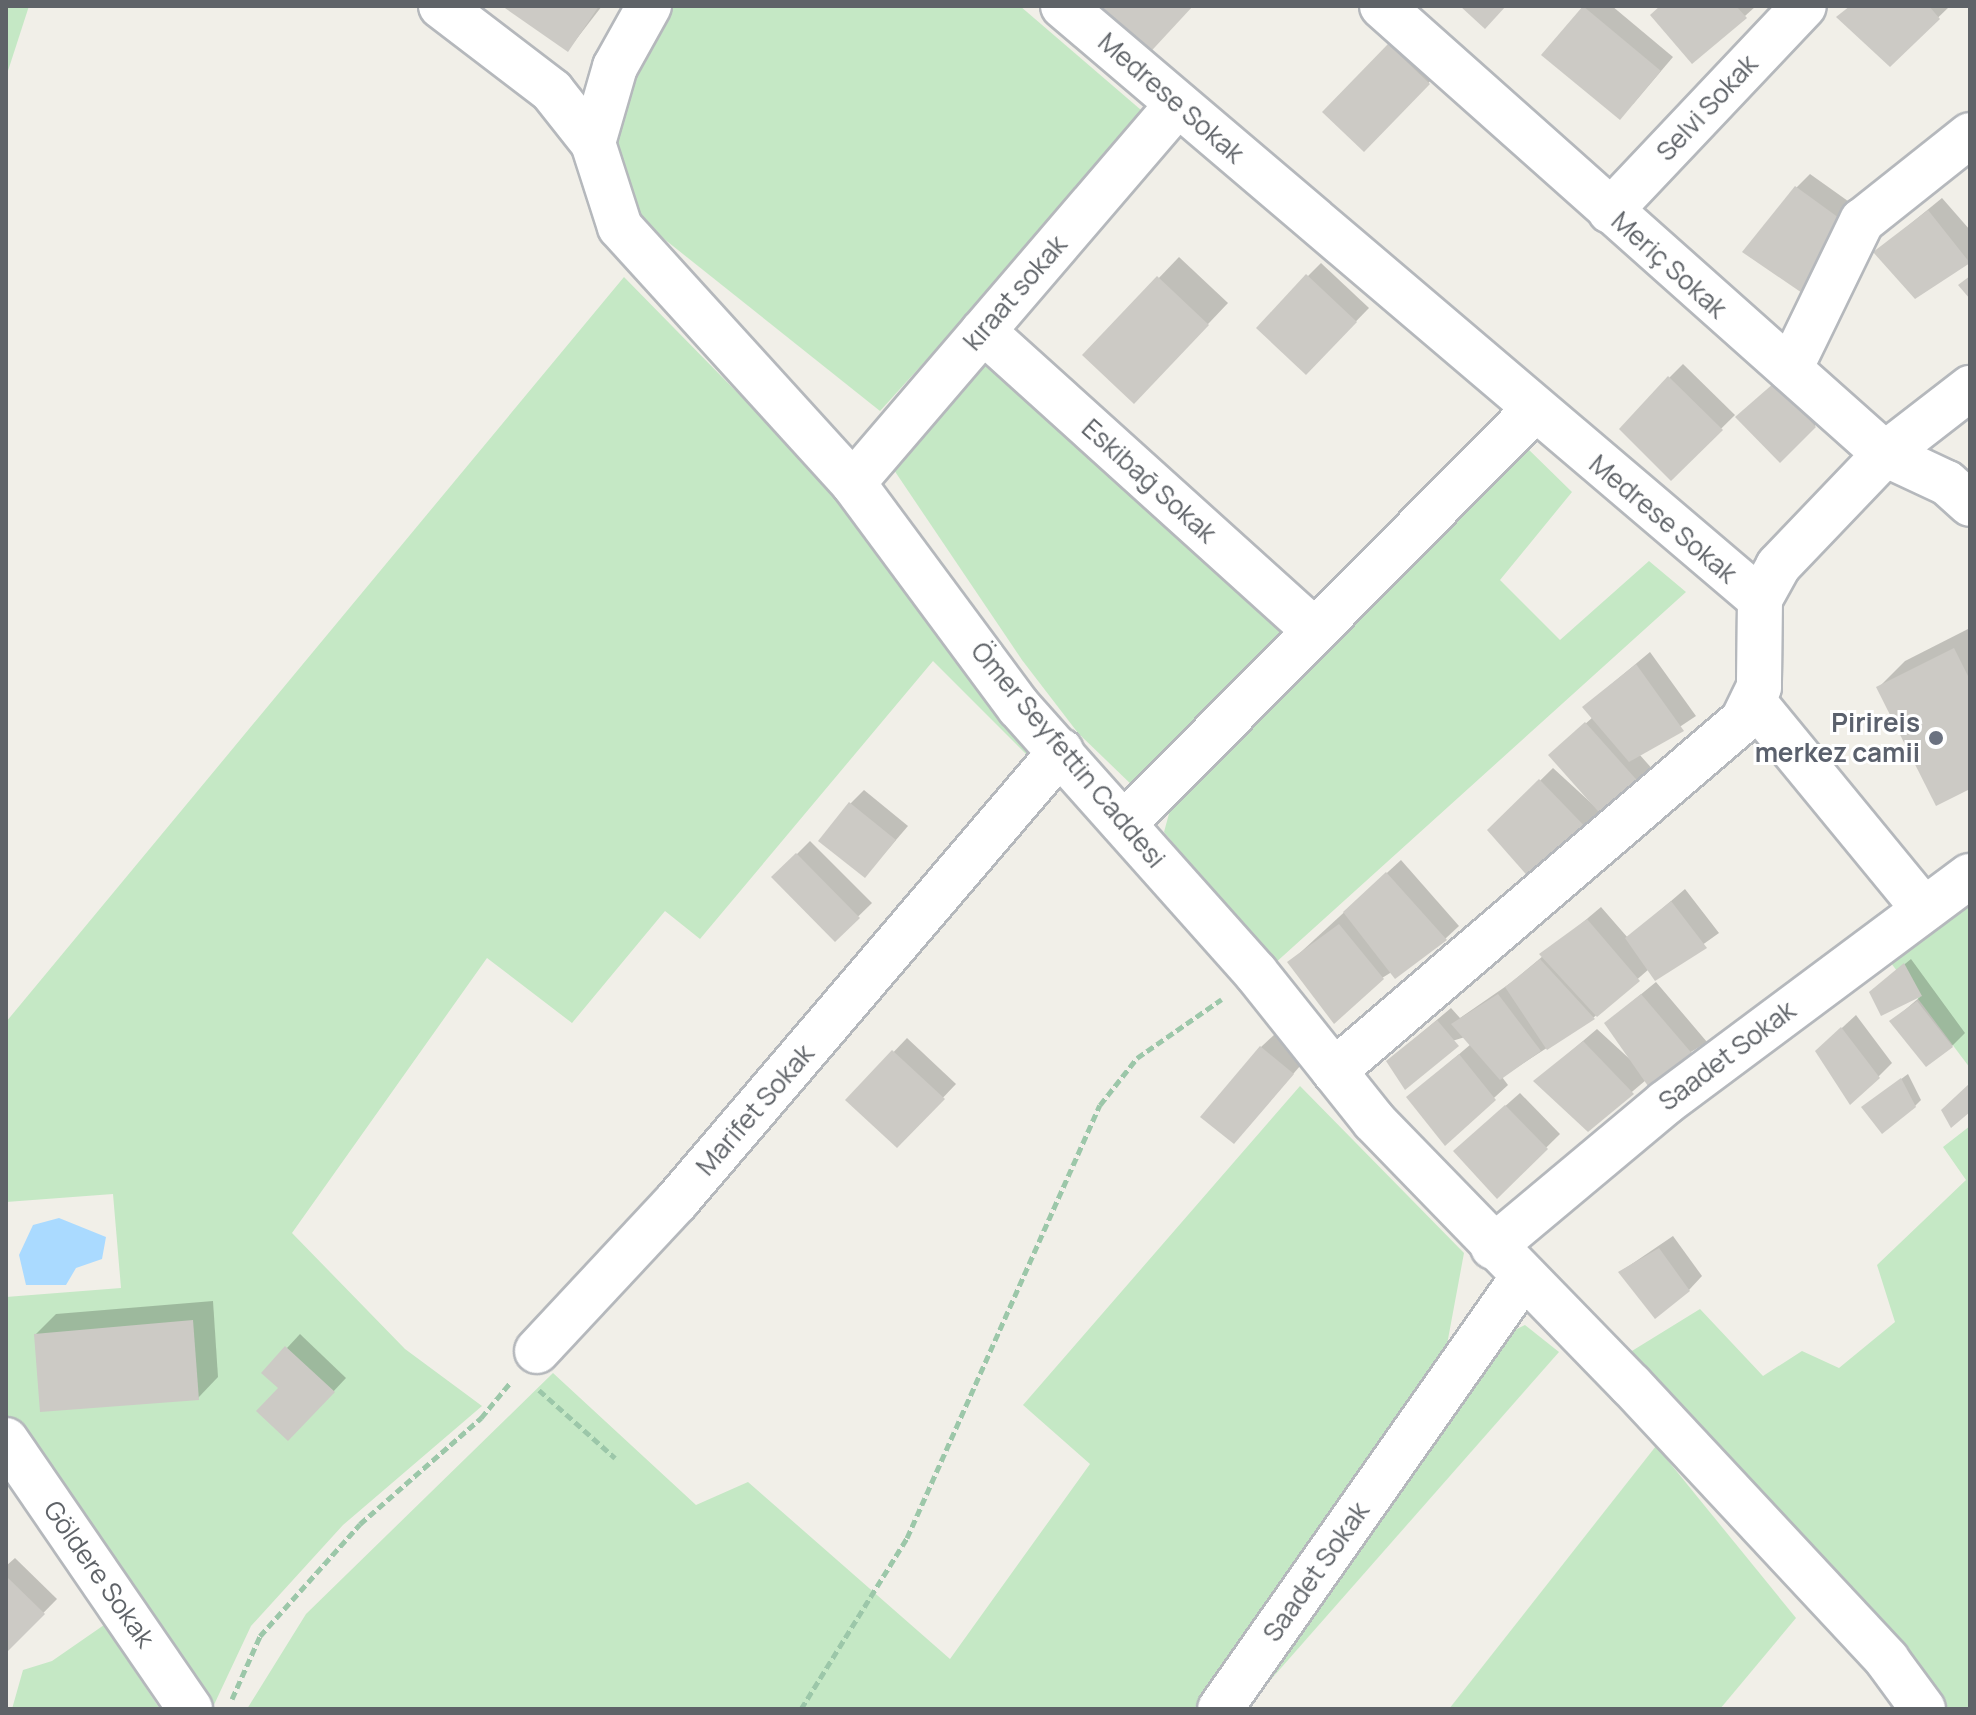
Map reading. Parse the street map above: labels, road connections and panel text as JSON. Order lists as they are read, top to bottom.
{
  "streets": {
    "street": [
      "Medrese Sokak",
      "Selvi Sokak",
      "Meriç Sokak",
      "kıraat sokak",
      "Eskibağ Sokak",
      "Ömer Seyfettin Caddesi",
      "Saadet Sokak",
      "Marifet Sokak",
      "Göldere Sokak"
    ]
  },
  "crossings": [
    ["Medrese Sokak", "kıraat sokak"],
    ["Medrese Sokak", "Ömer Seyfettin Caddesi"],
    ["Selvi Sokak", "Meriç Sokak"],
    ["kıraat sokak", "Eskibağ Sokak"],
    ["kıraat sokak", "Ömer Seyfettin Caddesi"],
    ["Ömer Seyfettin Caddesi", "Saadet Sokak"],
    ["Ömer Seyfettin Caddesi", "Marifet Sokak"]
  ],
  "places": ["Pirireis merkez camii"]
}
